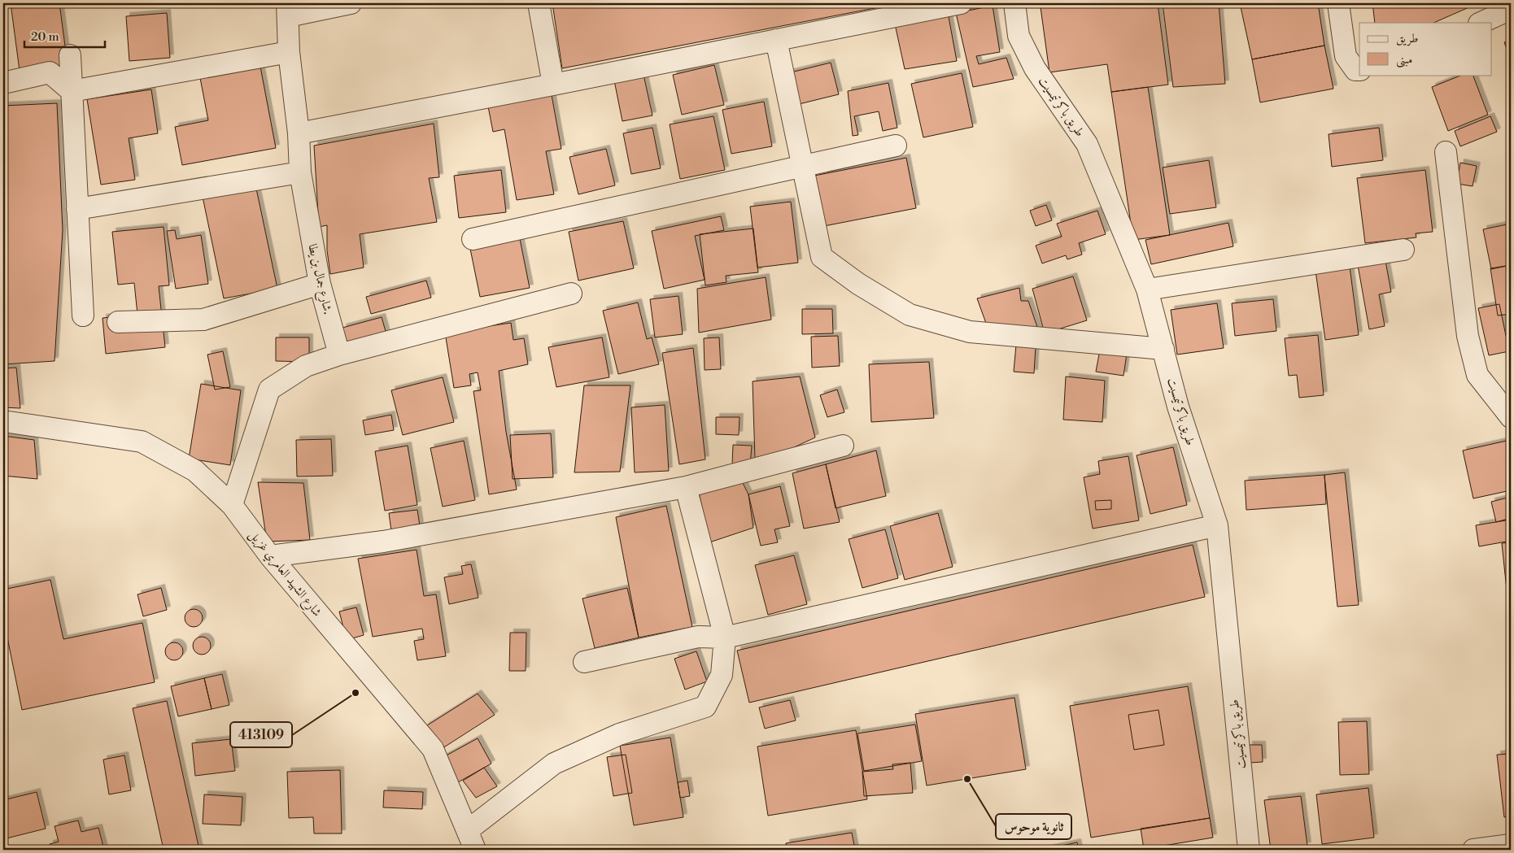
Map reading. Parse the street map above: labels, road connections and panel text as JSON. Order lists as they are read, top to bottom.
{
  "streets": {
    "street": ["طريق باكر تيمسيت", "شارع جمال بن يطا.", "شارع الشهيد العامري غزيل"]
  },
  "places": ["413109", "ثانوية موحوس"],
  "legend": ["طريق", "مبنى"],
  "scale_bar": "20 m"
}
